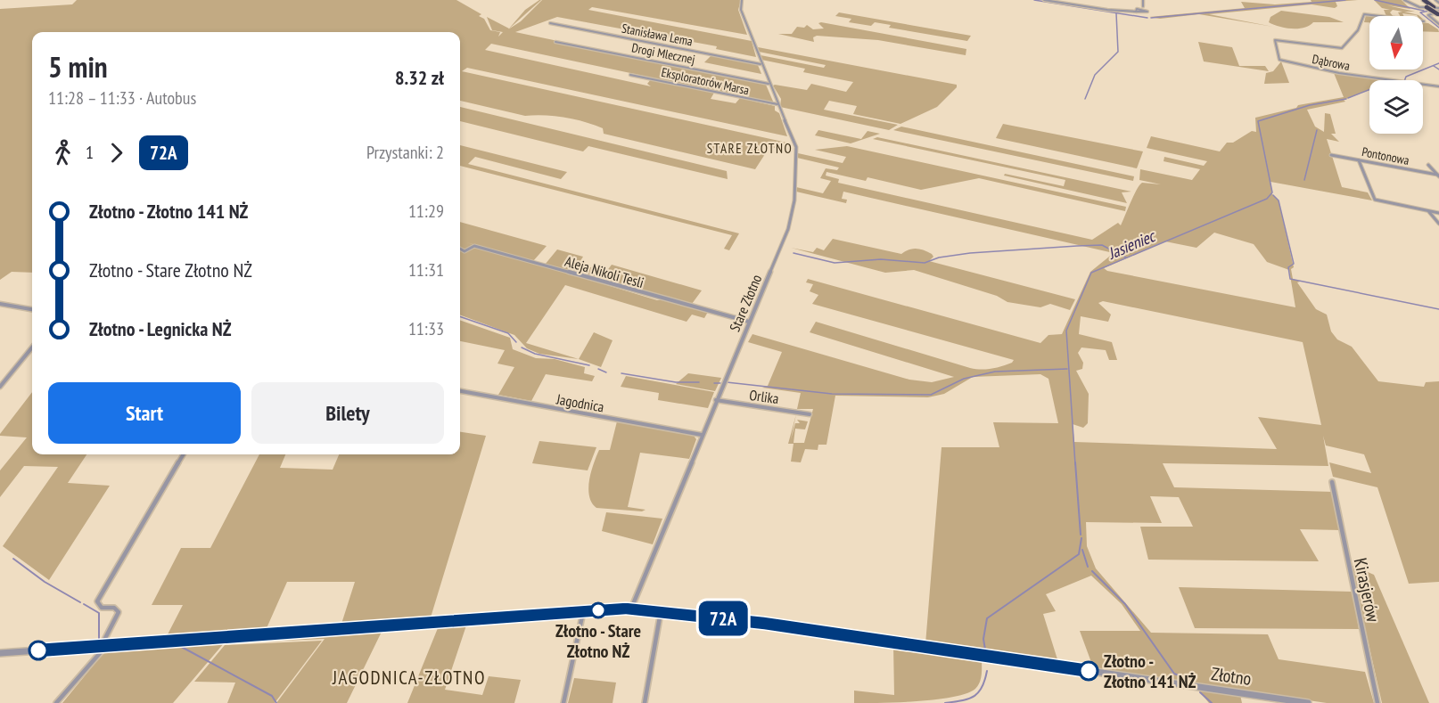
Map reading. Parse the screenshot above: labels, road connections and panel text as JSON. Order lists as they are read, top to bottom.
{
  "streets": {
    "street": [
      "Stanisława Lema",
      "Drogi Mlecznej",
      "Dąbrowa",
      "Eksploratorów Marsa",
      "Pontonowa",
      "Aleja Nikoli Tesli",
      "Stare Złotno",
      "Orlika",
      "Jagodnica",
      "Kirasjerów",
      "Złotno"
    ]
  },
  "crossings": [
    ["Stanisława Lema", "Stare Złotno"],
    ["Drogi Mlecznej", "Stare Złotno"],
    ["Eksploratorów Marsa", "Stare Złotno"],
    ["Aleja Nikoli Tesli", "Stare Złotno"],
    ["Stare Złotno", "Orlika"],
    ["Stare Złotno", "Jagodnica"],
    ["Stare Złotno", "Złotno"]
  ],
  "districts": ["STARE ZŁOTNO", "JAGODNICA-ZŁOTNO"],
  "water": ["Jasieniec"],
  "places": ["Złotno - Stare Złotno NŻ", "Złotno - Złotno 141 NŻ"],
  "lines": ["bus line 72A"],
  "north": "bottom",
  "page": {
    "on_map": "72A",
    "heading": ["5 min", "11:28 – 11:33 · Autobus", "8.32 zł"],
    "legs": ["1", "72A", "Przystanki: 2"],
    "list": [
      {
        "name": "Złotno - Złotno 141 NŻ",
        "value": "11:29"
      },
      {
        "name": "Złotno - Stare Złotno NŻ",
        "value": "11:31"
      },
      {
        "name": "Złotno - Legnicka NŻ",
        "value": "11:33"
      }
    ],
    "buttons": ["Start", "Bilety"]
  }
}
